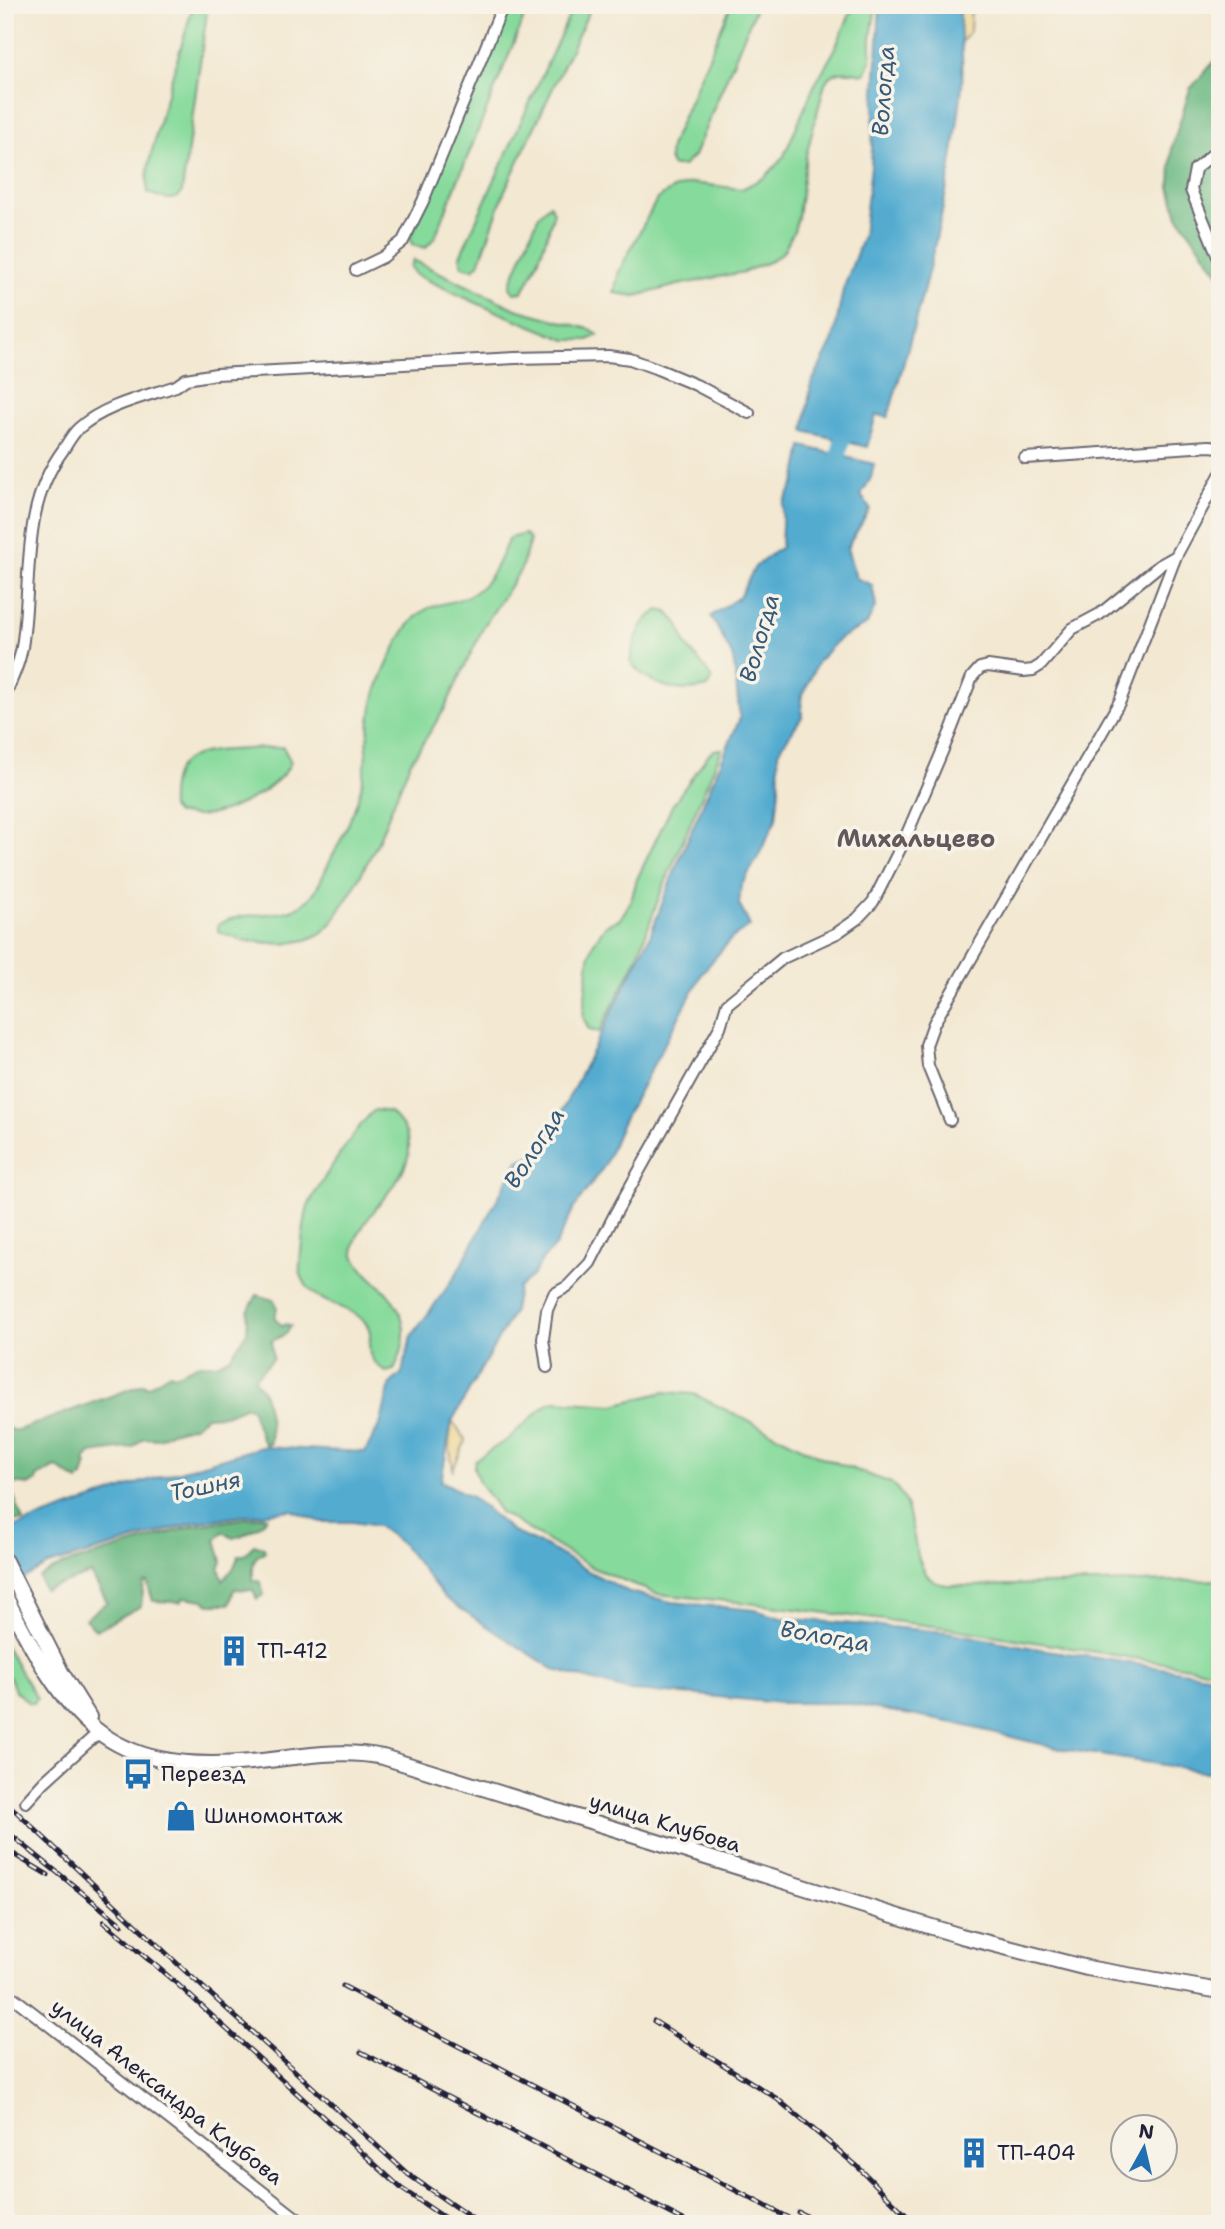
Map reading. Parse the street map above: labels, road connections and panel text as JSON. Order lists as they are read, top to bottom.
{
  "streets": {
    "main road": ["улица Клубова"],
    "street": ["улица Александра Клубова"]
  },
  "districts": ["Михальцево"],
  "water": ["Вологда", "Тошня"],
  "places": {
    "building": ["ТП-412", "ТП-404"],
    "bus stop": ["Переезд"],
    "shop": ["Шиномонтаж"]
  },
  "north": "top"
}
